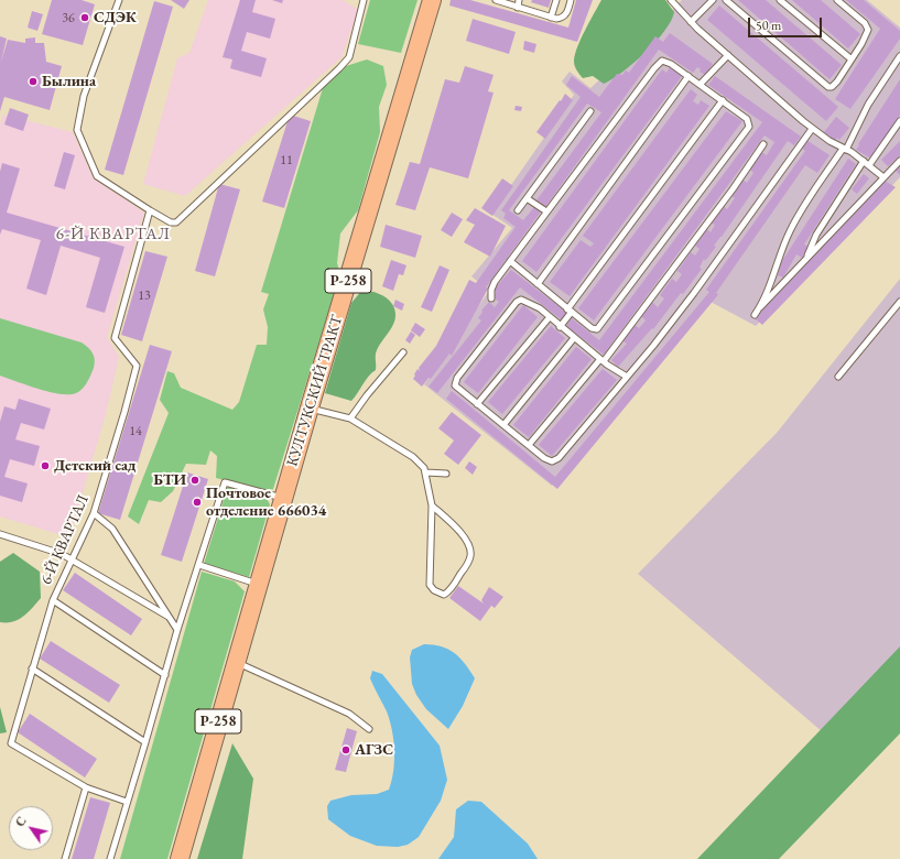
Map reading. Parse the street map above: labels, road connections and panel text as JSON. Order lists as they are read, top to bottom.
{
  "streets": {
    "main road": ["Р-258", "КУЛТУКСКИЙ ТРАКТ"],
    "lane": ["6-Й КВАРТАЛ"]
  },
  "districts": ["6-Й КВАРТАЛ"],
  "places": [
    "СДЭК",
    "Былина",
    "Детский сад",
    "БТИ",
    "Почтовое отделение 666034",
    "АГЗС"
  ],
  "house_numbers": [
    "36",
    "11",
    "13",
    "14"
  ],
  "scale_bar": "50 m",
  "north": "top left"
}
